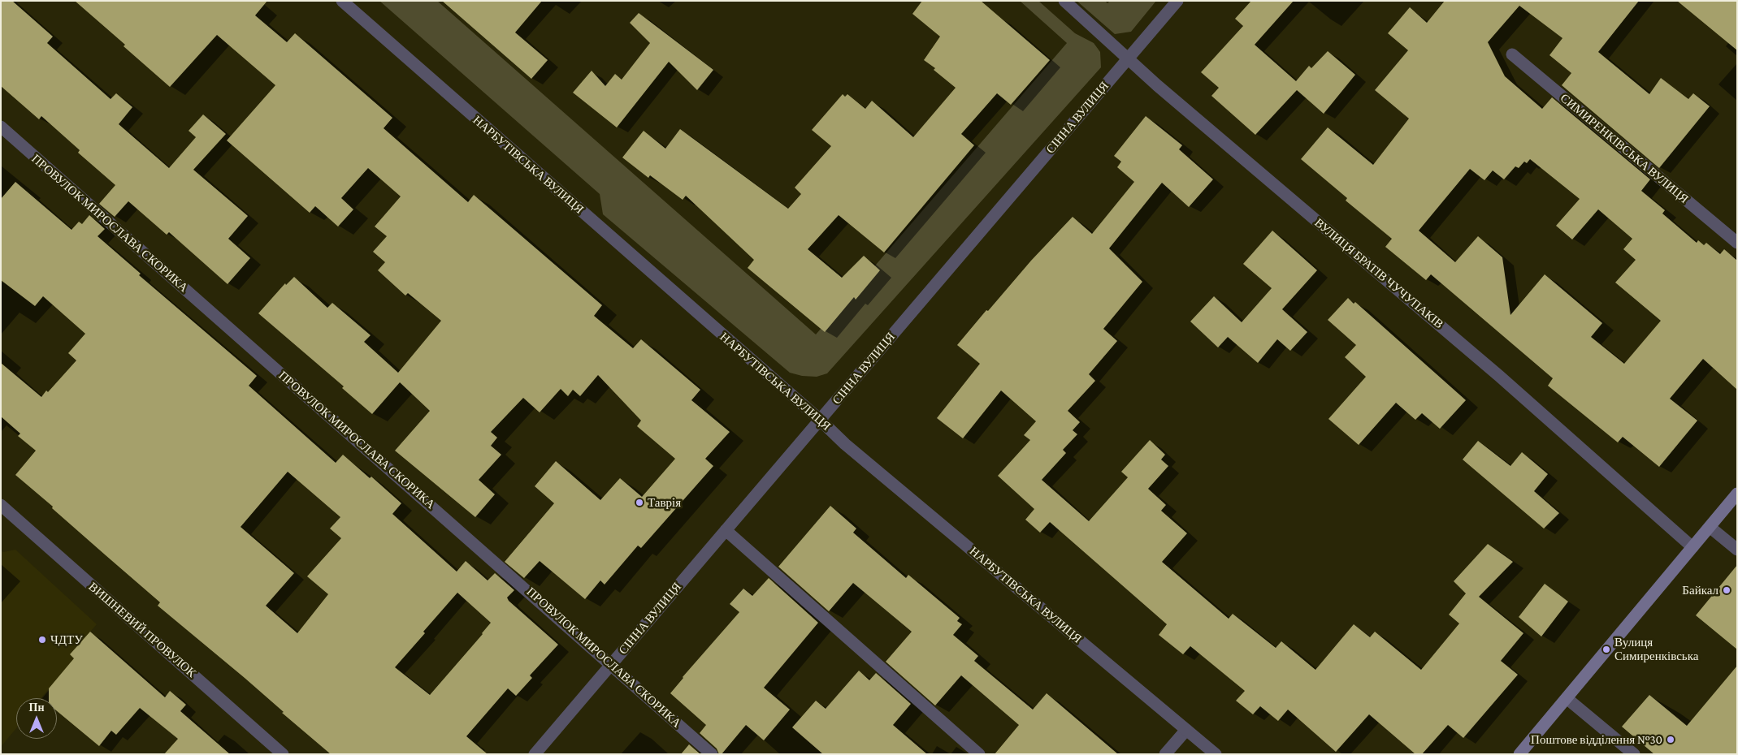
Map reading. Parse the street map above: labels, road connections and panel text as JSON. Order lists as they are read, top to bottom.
{
  "streets": {
    "street": [
      "СІННА ВУЛИЦЯ",
      "СИМИРЕНКІВСЬКА ВУЛИЦЯ",
      "НАРБУТІВСЬКА ВУЛИЦЯ",
      "ПРОВУЛОК МИРОСЛАВА СКОРИКА",
      "ВУЛИЦЯ БРАТІВ ЧУЧУПАКІВ",
      "ВИШНЕВИЙ ПРОВУЛОК"
    ]
  },
  "crossings": [
    ["СІННА ВУЛИЦЯ", "НАРБУТІВСЬКА ВУЛИЦЯ"],
    ["СІННА ВУЛИЦЯ", "ПРОВУЛОК МИРОСЛАВА СКОРИКА"],
    ["СІННА ВУЛИЦЯ", "ВУЛИЦЯ БРАТІВ ЧУЧУПАКІВ"]
  ],
  "places": [
    "Таврія",
    "Байкал",
    "ЧДТУ",
    "Вулиця Симиренківська",
    "Поштове відділення №30"
  ],
  "north": "top"
}
